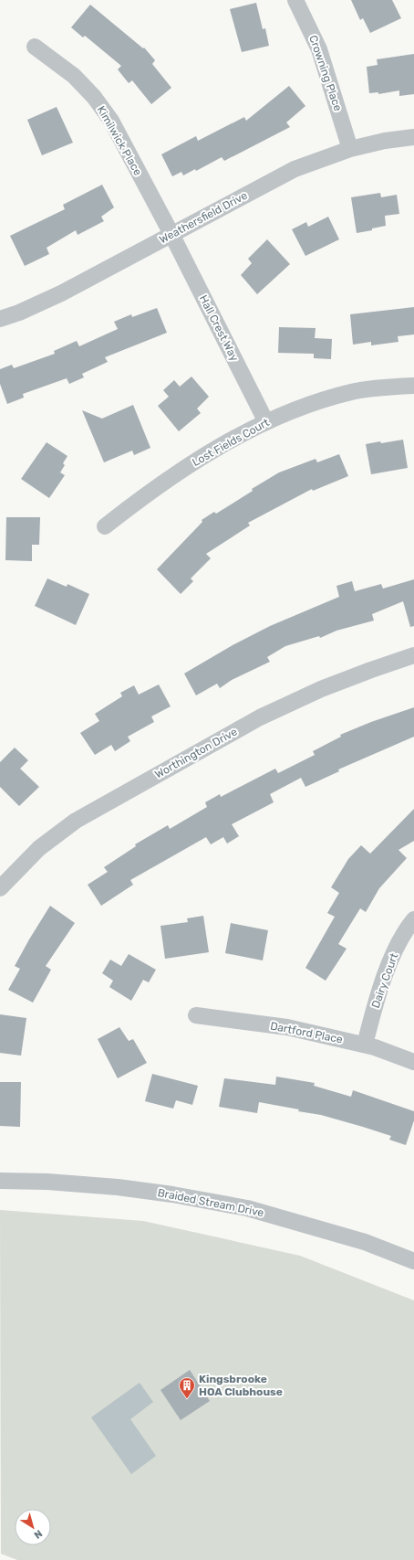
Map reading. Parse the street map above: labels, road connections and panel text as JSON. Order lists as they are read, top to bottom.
{
  "streets": {
    "street": [
      "Crowning Place",
      "Kimilwick Place",
      "Weathersfield Drive",
      "Hall Crest Way",
      "Lost Fields Court",
      "Worthington Drive",
      "Dairy Court",
      "Dartford Place",
      "Braided Stream Drive"
    ]
  },
  "crossings": [
    ["Crowning Place", "Weathersfield Drive"],
    ["Kimilwick Place", "Weathersfield Drive"],
    ["Kimilwick Place", "Hall Crest Way"],
    ["Weathersfield Drive", "Hall Crest Way"],
    ["Hall Crest Way", "Lost Fields Court"],
    ["Dairy Court", "Dartford Place"]
  ],
  "places": {
    "building": ["Kingsbrooke HOA Clubhouse"]
  },
  "north": "bottom right"
}
